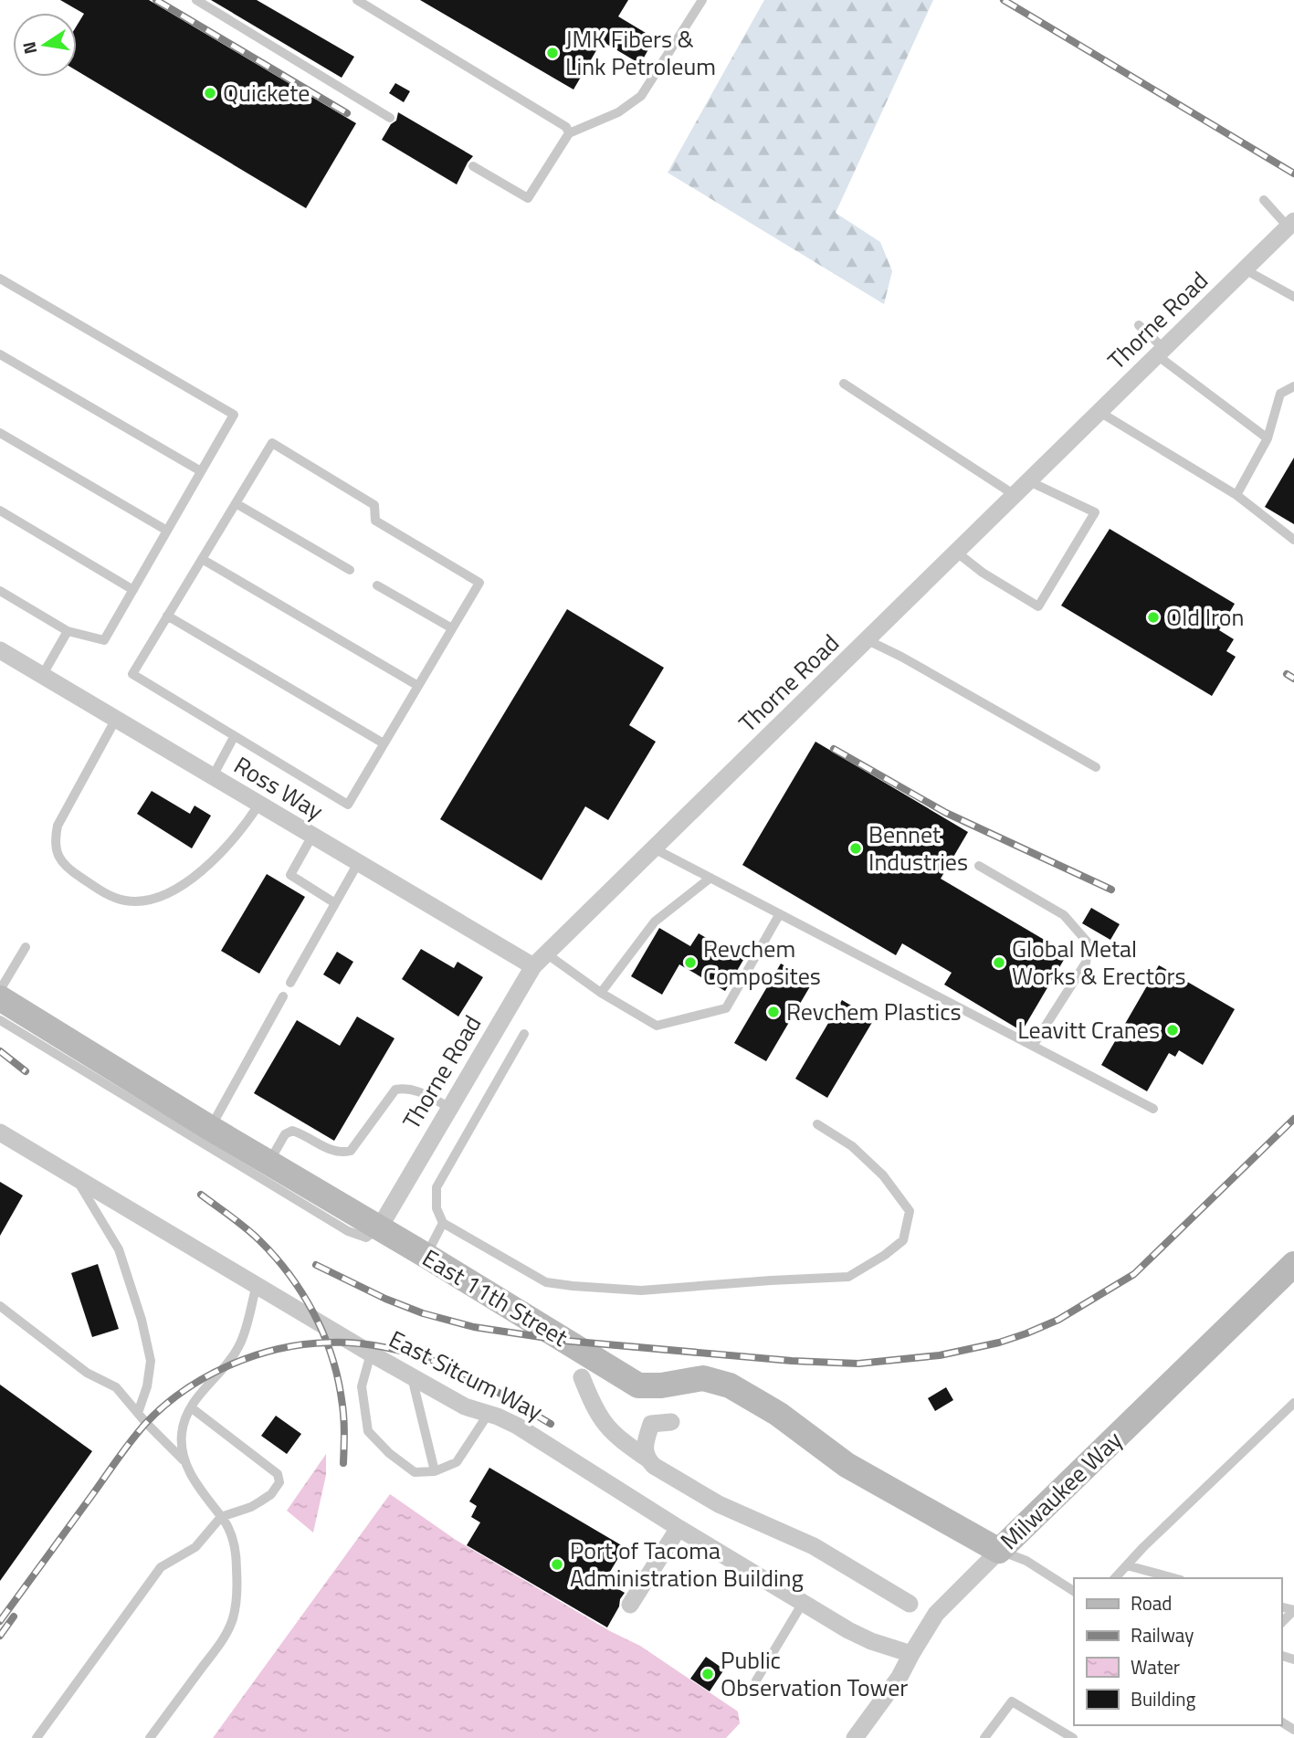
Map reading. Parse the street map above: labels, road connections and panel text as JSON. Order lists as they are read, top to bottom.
{
  "streets": {
    "street": [
      "Thorne Road",
      "Ross Way",
      "East 11th Street",
      "East Sitcum Way",
      "Milwaukee Way"
    ]
  },
  "crossings": [
    ["Thorne Road", "Ross Way"],
    ["Thorne Road", "East 11th Street"],
    ["East 11th Street", "Milwaukee Way"],
    ["East Sitcum Way", "Milwaukee Way"]
  ],
  "places": [
    "JMK Fibers & Link Petroleum",
    "Quickete",
    "Old Iron",
    "Bennet Industries",
    "Revchem Composites",
    "Global Metal Works & Erectors",
    "Revchem Plastics",
    "Leavitt Cranes",
    "Port of Tacoma Administration Building",
    "Public Observation Tower"
  ],
  "legend": [
    "Road",
    "Railway",
    "Water",
    "Building"
  ],
  "north": "left"
}
